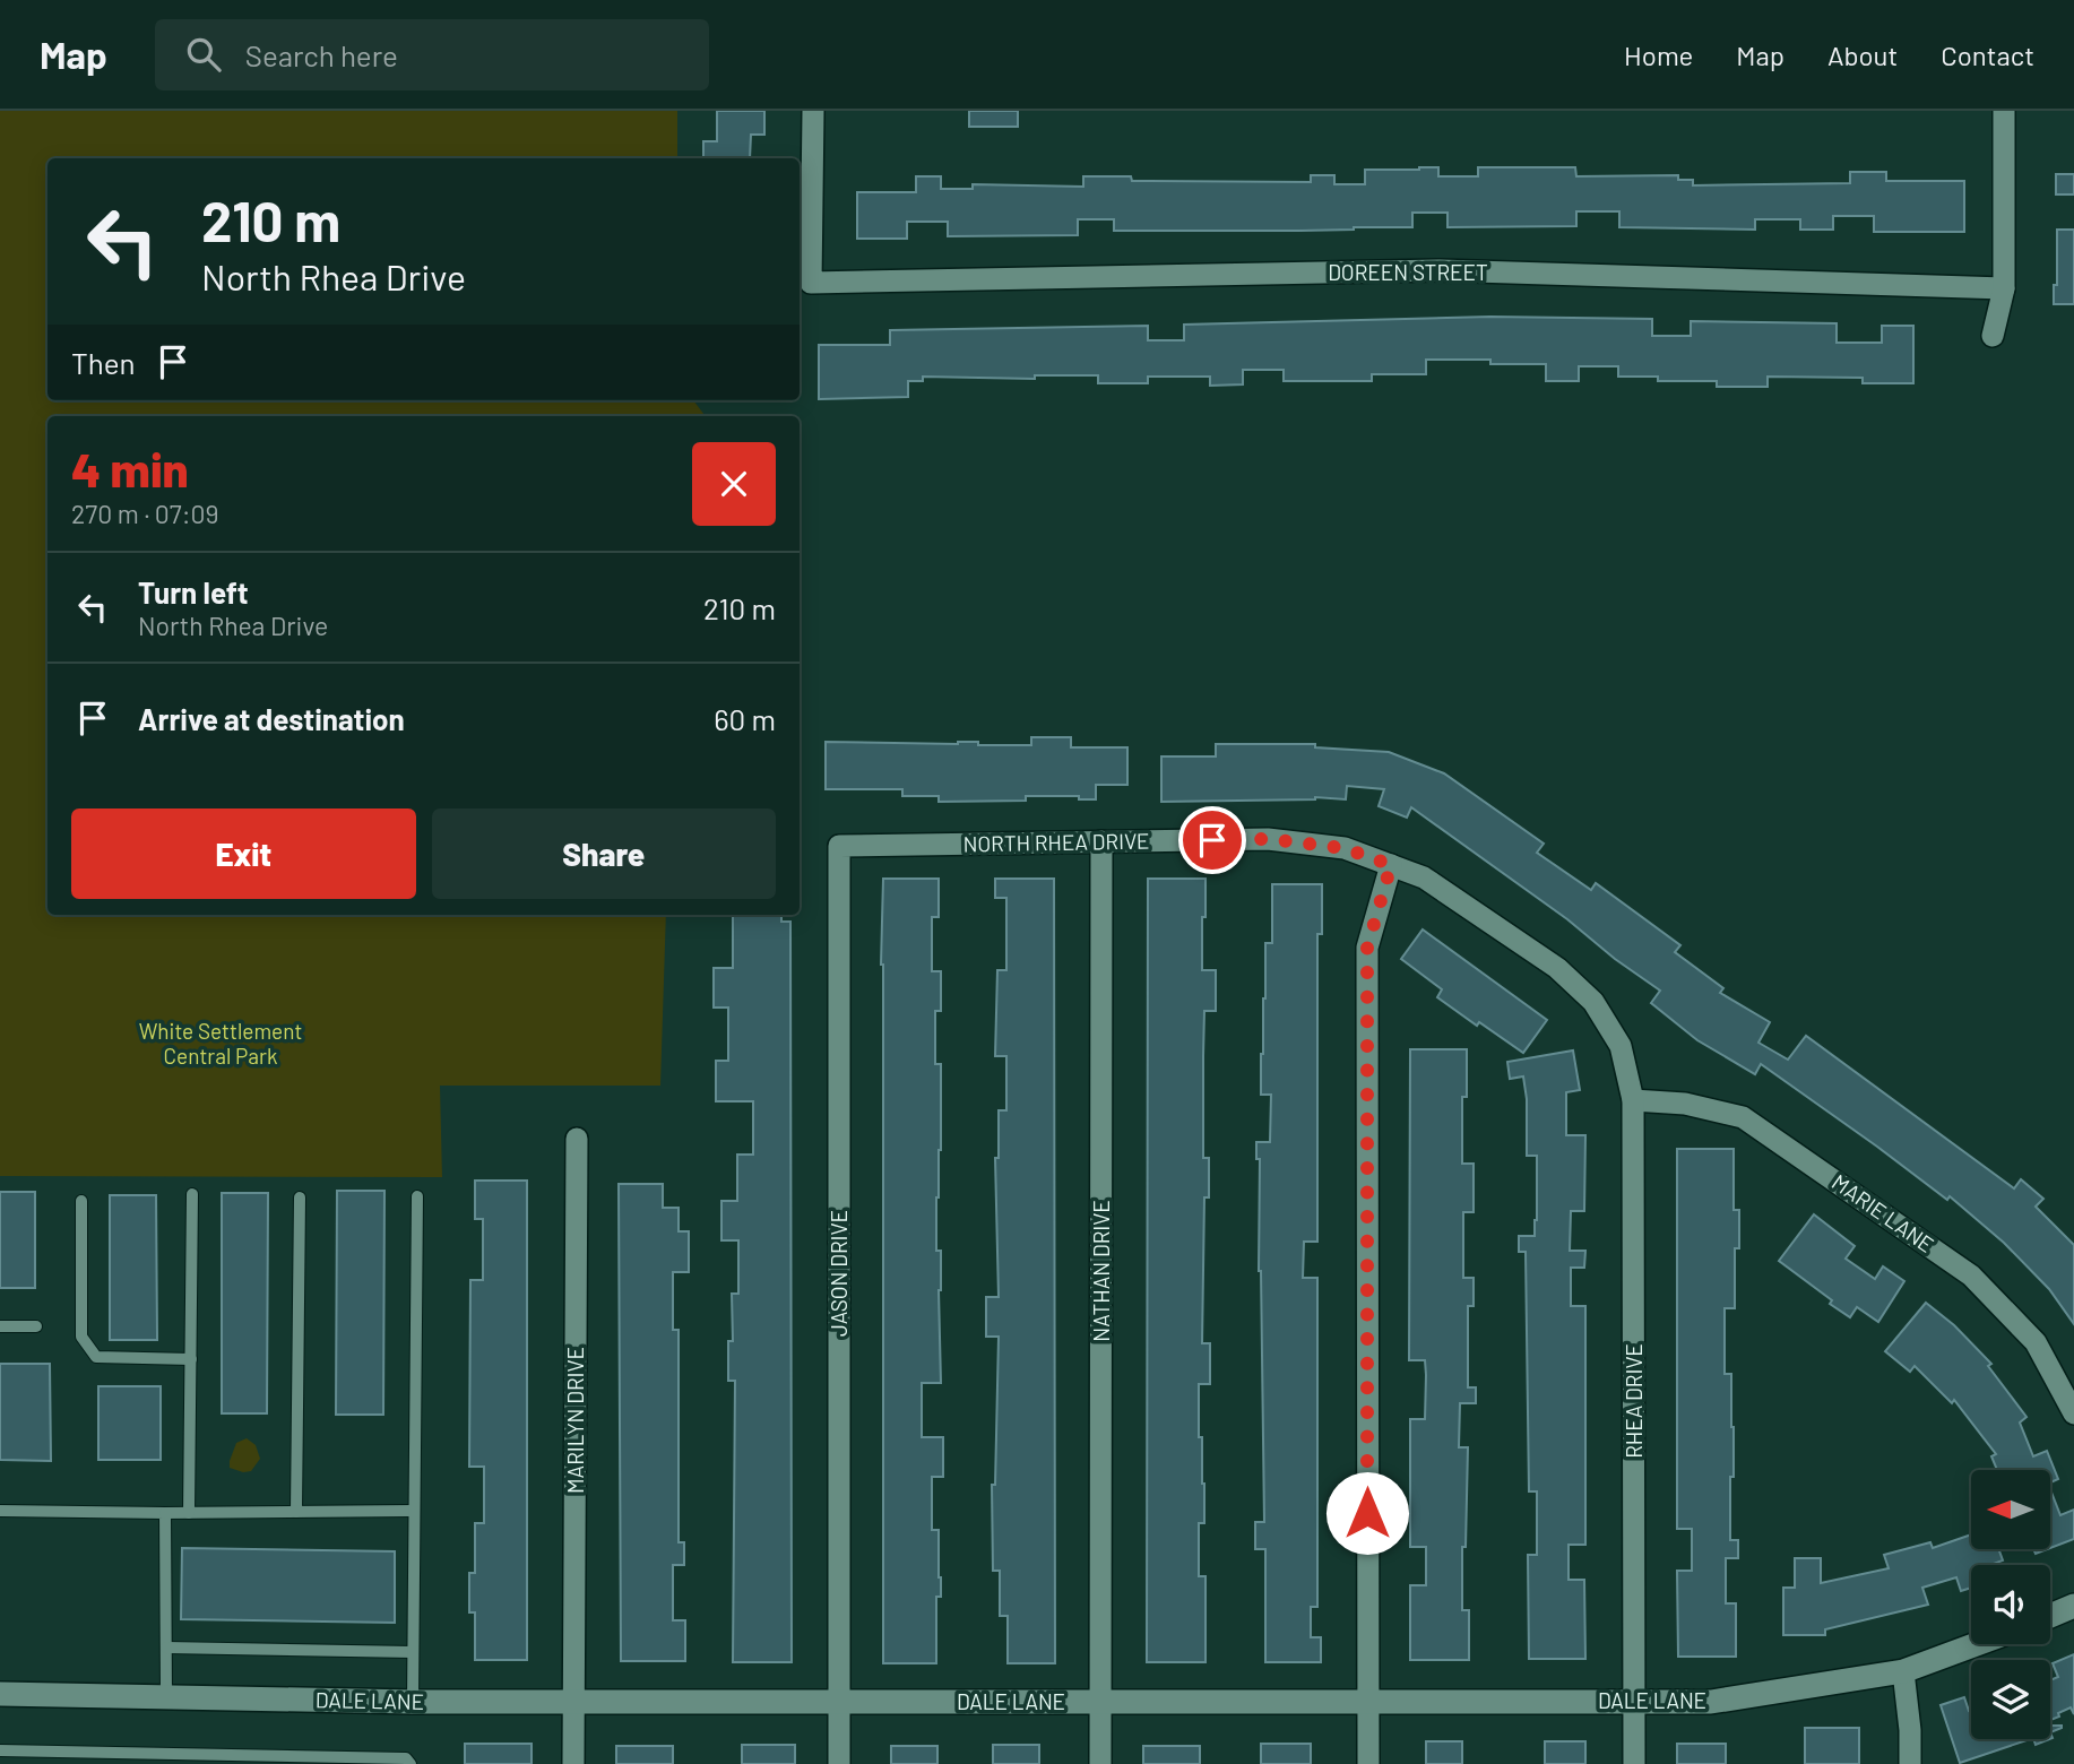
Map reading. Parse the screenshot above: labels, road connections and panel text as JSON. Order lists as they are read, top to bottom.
{
  "streets": {
    "street": [
      "DOREEN STREET",
      "NORTH RHEA DRIVE",
      "MARIE LANE",
      "NATHAN DRIVE",
      "JASON DRIVE",
      "RHEA DRIVE",
      "MARILYN DRIVE",
      "DALE LANE"
    ]
  },
  "crossings": [
    ["NORTH RHEA DRIVE", "MARIE LANE"],
    ["NORTH RHEA DRIVE", "NATHAN DRIVE"],
    ["NORTH RHEA DRIVE", "JASON DRIVE"],
    ["NORTH RHEA DRIVE", "RHEA DRIVE"],
    ["MARIE LANE", "RHEA DRIVE"],
    ["NATHAN DRIVE", "DALE LANE"],
    ["JASON DRIVE", "DALE LANE"],
    ["RHEA DRIVE", "DALE LANE"],
    ["MARILYN DRIVE", "DALE LANE"]
  ],
  "parks": ["White Settlement Central Park"],
  "north": "left",
  "page": {
    "header": "Map",
    "search": "Search here",
    "nav": [
      "Home",
      "Map",
      "About",
      "Contact"
    ],
    "turn": ["210 m", "North Rhea Drive"],
    "then": "Then",
    "heading": ["4 min", "270 m · 07:09"],
    "list": [
      {
        "name": "Turn left",
        "note": "North Rhea Drive",
        "value": "210 m"
      },
      {
        "name": "Arrive at destination",
        "value": "60 m"
      }
    ],
    "buttons": ["Exit", "Share"]
  }
}
